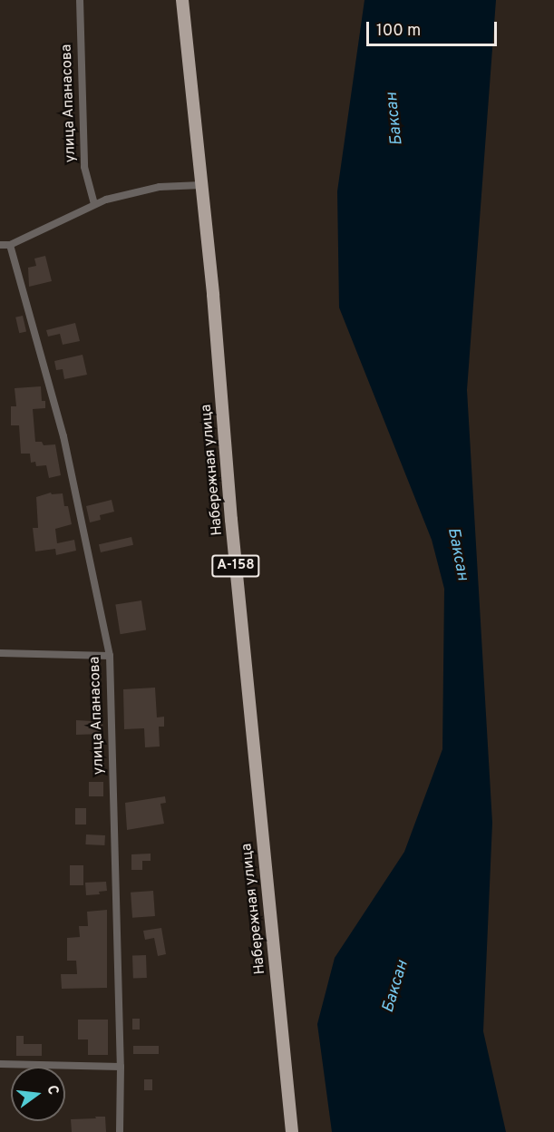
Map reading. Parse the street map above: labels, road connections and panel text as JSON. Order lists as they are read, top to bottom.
{
  "streets": {
    "main road": ["Набережная улица", "А-158"],
    "street": ["улица Апанасова"]
  },
  "water": ["Баксан"],
  "scale_bar": "100 m",
  "north": "right"
}
